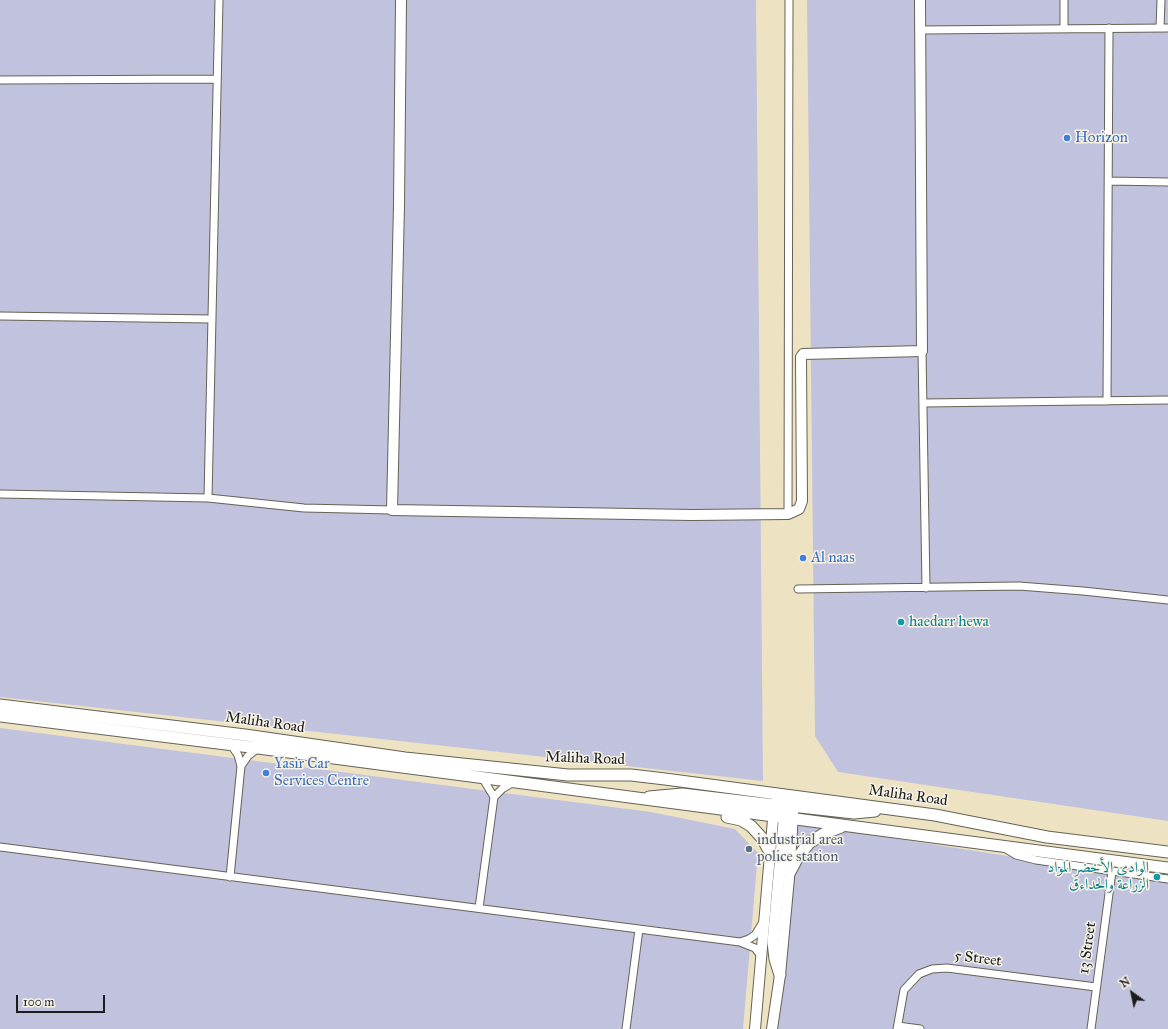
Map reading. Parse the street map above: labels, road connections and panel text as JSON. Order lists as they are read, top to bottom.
{
  "streets": {
    "main road": ["Maliha Road"],
    "street": ["13 Street", "5 Street"]
  },
  "crossings": [
    ["13 Street", "5 Street"]
  ],
  "places": [
    "Horizon",
    "Al naas",
    "haedarr hewa",
    "Yasir Car Services Centre",
    "industrial area police station",
    "الوادى الأخضر المواد الزراعة والحداءق"
  ],
  "scale_bar": "100 m",
  "north": "top left"
}
